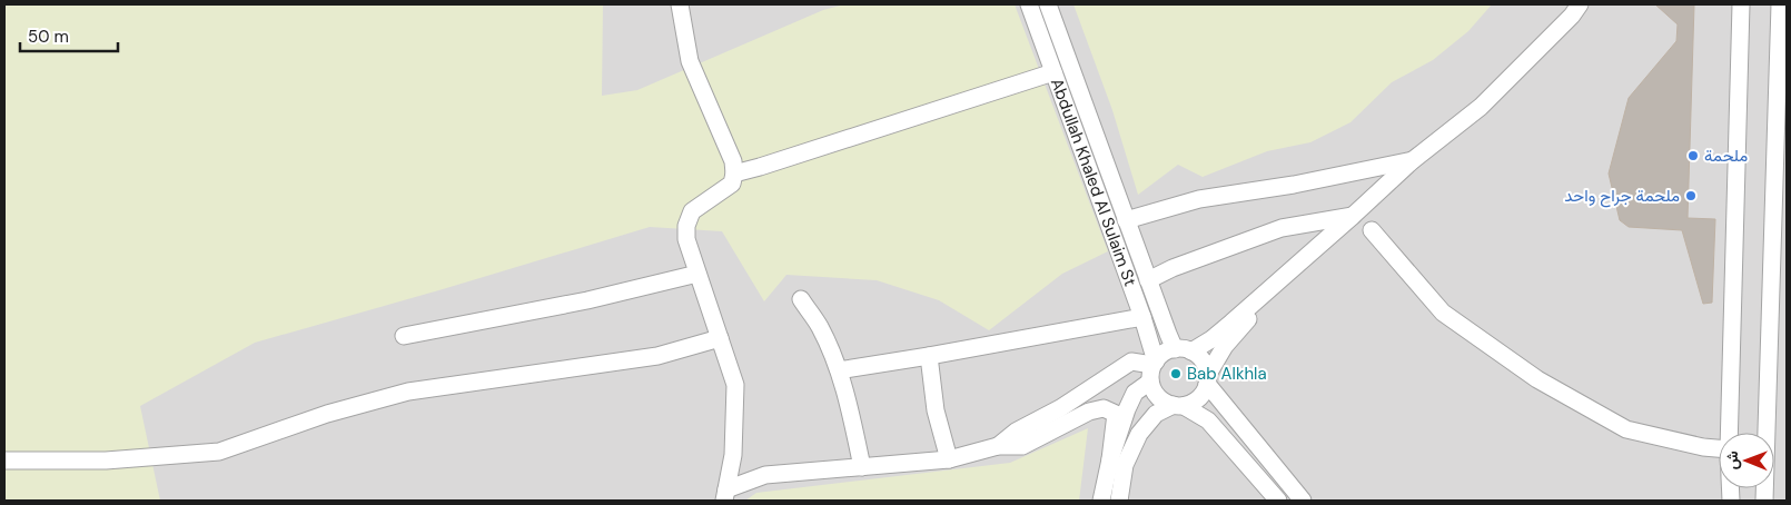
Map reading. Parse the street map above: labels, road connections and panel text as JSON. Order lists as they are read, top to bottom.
{
  "streets": {
    "street": ["Abdullah Khaled Al Sulaim St"]
  },
  "places": ["ملحمة", "ملحمة جراح واحد", "Bab Alkhla"],
  "scale_bar": "50 m",
  "north": "left"
}
